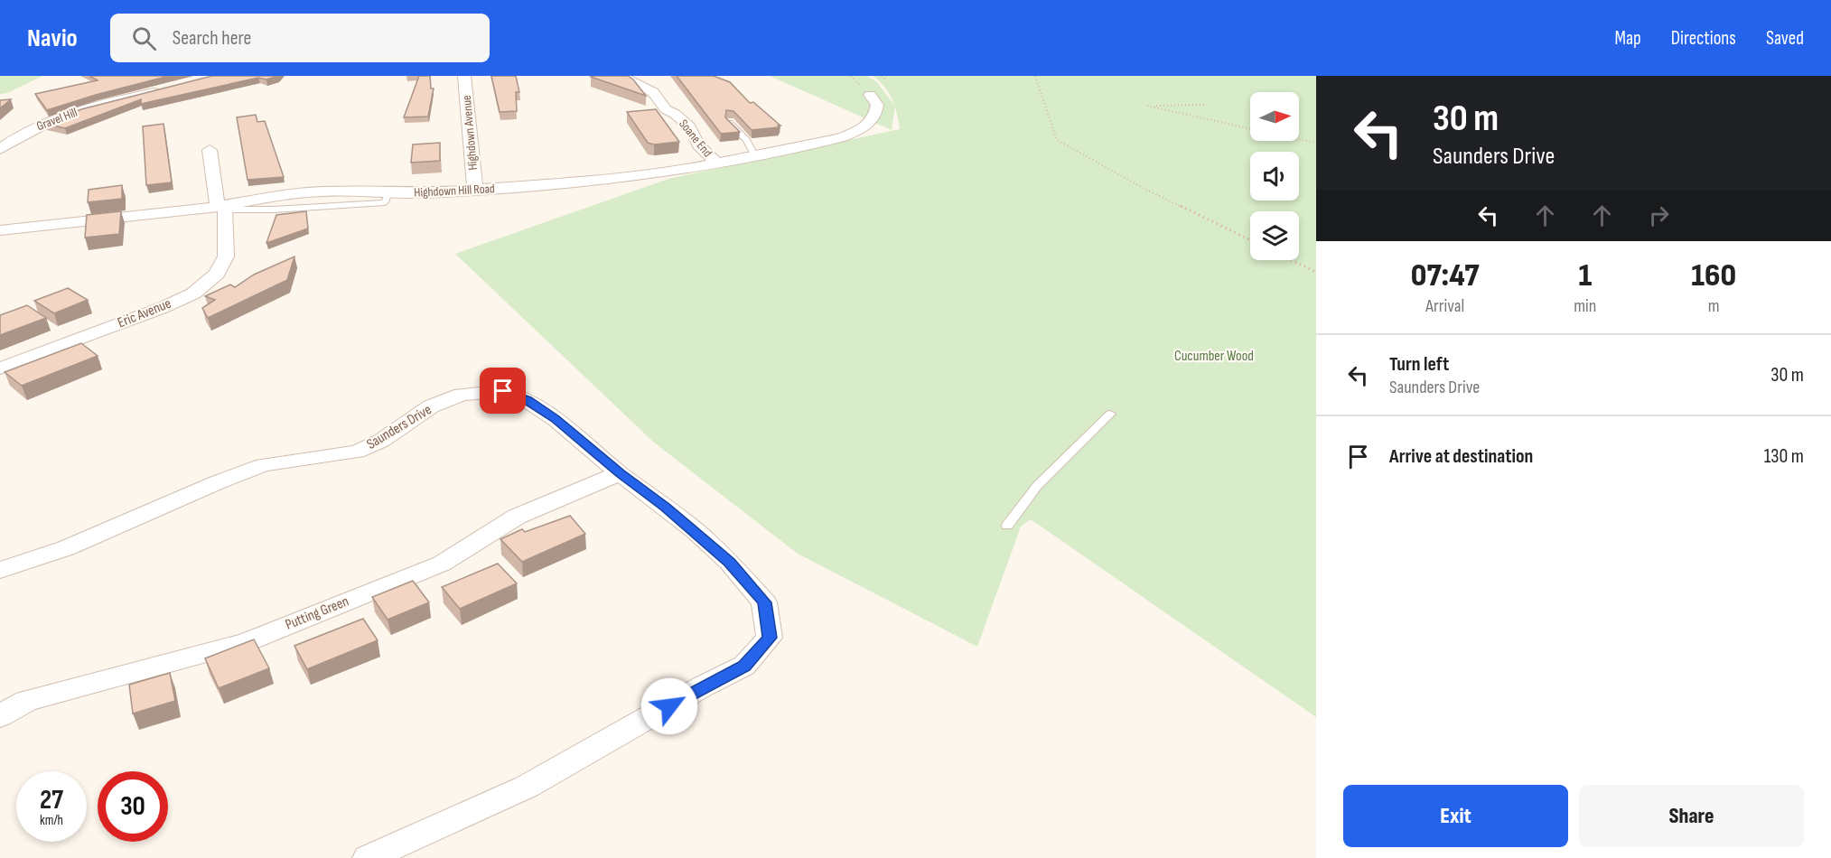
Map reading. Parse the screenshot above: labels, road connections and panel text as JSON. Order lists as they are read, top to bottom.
{
  "streets": {
    "street": [
      "Gravel Hill",
      "Highdown Avenue",
      "Soane End",
      "Highdown Hill Road",
      "Eric Avenue",
      "Saunders Drive",
      "Putting Green"
    ]
  },
  "crossings": [
    ["Highdown Avenue", "Highdown Hill Road"],
    ["Soane End", "Highdown Hill Road"],
    ["Highdown Hill Road", "Eric Avenue"],
    ["Saunders Drive", "Putting Green"]
  ],
  "parks": ["Cucumber Wood"],
  "north": "right",
  "page": {
    "header": "Navio",
    "search": "Search here",
    "nav": ["Map", "Directions", "Saved"],
    "turn": ["30 m", "Saunders Drive"],
    "eta": [
      "07:47",
      "Arrival",
      "1",
      "min",
      "160",
      "m"
    ],
    "list": [
      {
        "name": "Turn left",
        "note": "Saunders Drive",
        "value": "30 m"
      },
      {
        "name": "Arrive at destination",
        "value": "130 m"
      }
    ],
    "speed": "27 km/h",
    "limit": "30",
    "buttons": ["Exit", "Share"]
  }
}
